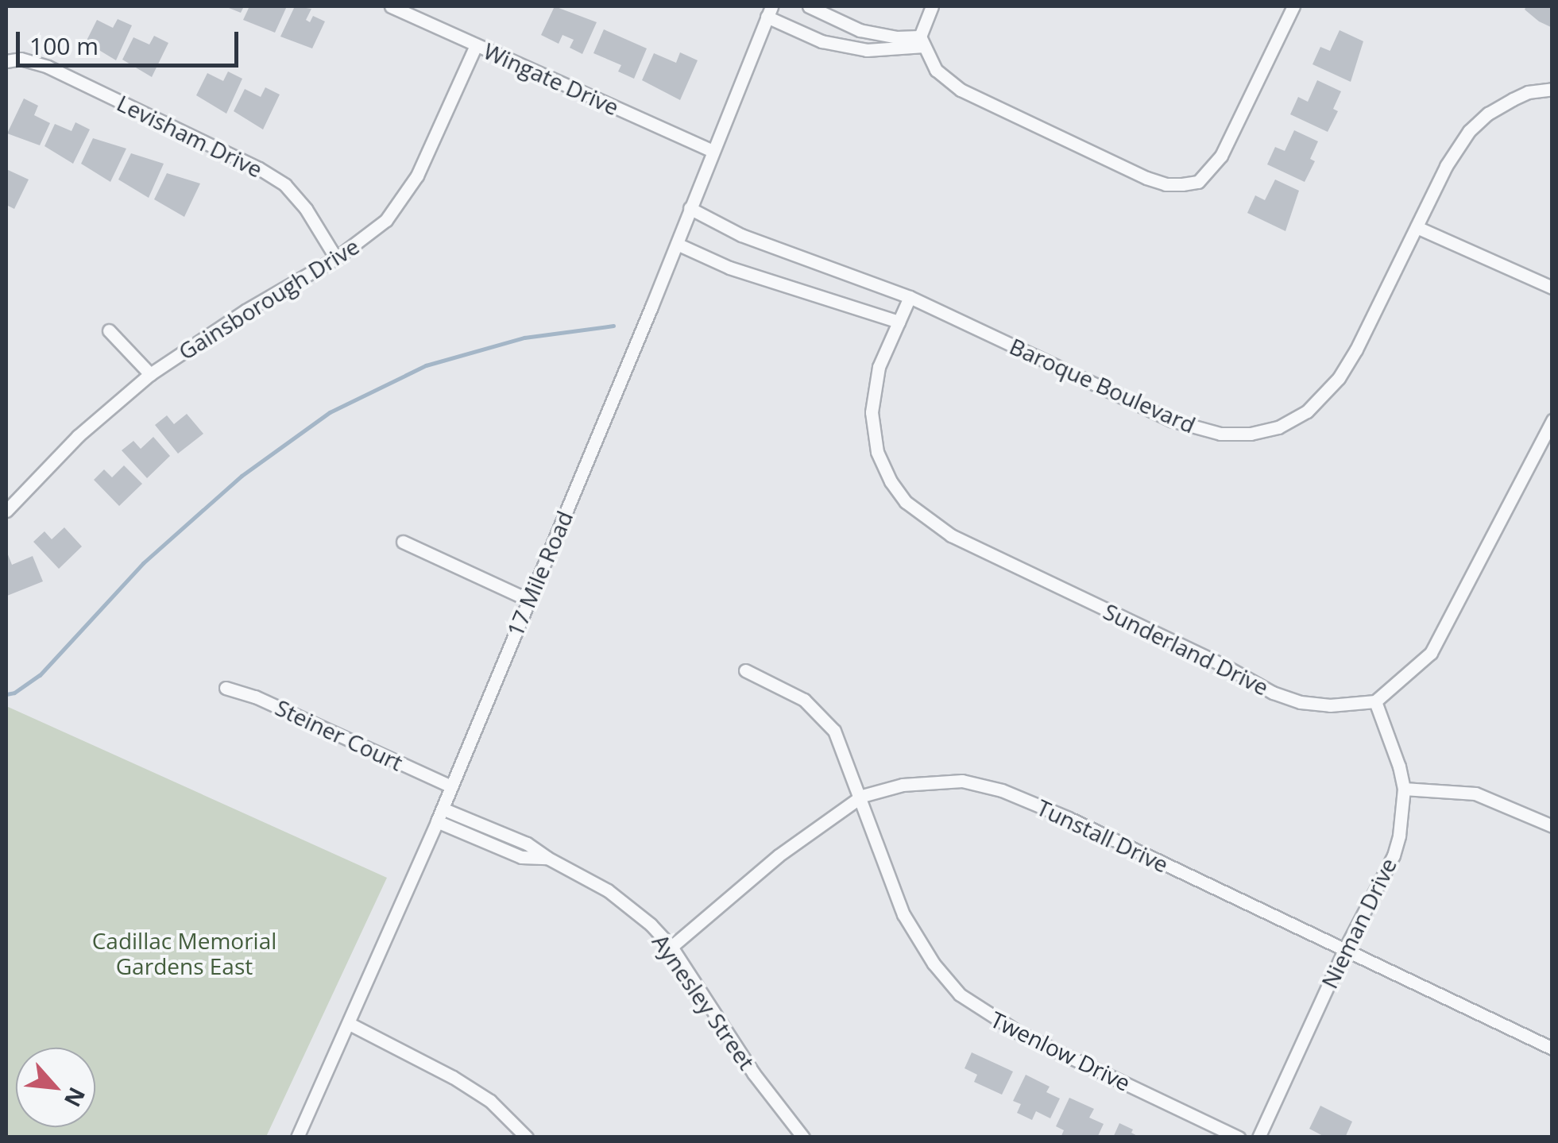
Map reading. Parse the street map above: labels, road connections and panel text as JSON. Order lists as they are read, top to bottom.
{
  "streets": {
    "street": [
      "Wingate Drive",
      "Levisham Drive",
      "Gainsborough Drive",
      "Baroque Boulevard",
      "17 Mile Road",
      "Sunderland Drive",
      "Steiner Court",
      "Tunstall Drive",
      "Nieman Drive",
      "Aynesley Street",
      "Twenlow Drive"
    ]
  },
  "crossings": [
    ["Wingate Drive", "Gainsborough Drive"],
    ["Wingate Drive", "17 Mile Road"],
    ["Levisham Drive", "Gainsborough Drive"],
    ["Baroque Boulevard", "17 Mile Road"],
    ["Baroque Boulevard", "Sunderland Drive"],
    ["17 Mile Road", "Steiner Court"],
    ["17 Mile Road", "Aynesley Street"],
    ["Sunderland Drive", "Nieman Drive"],
    ["Tunstall Drive", "Nieman Drive"],
    ["Tunstall Drive", "Aynesley Street"],
    ["Tunstall Drive", "Twenlow Drive"]
  ],
  "parks": ["Cadillac Memorial Gardens East"],
  "scale_bar": "100 m",
  "north": "bottom right"
}
